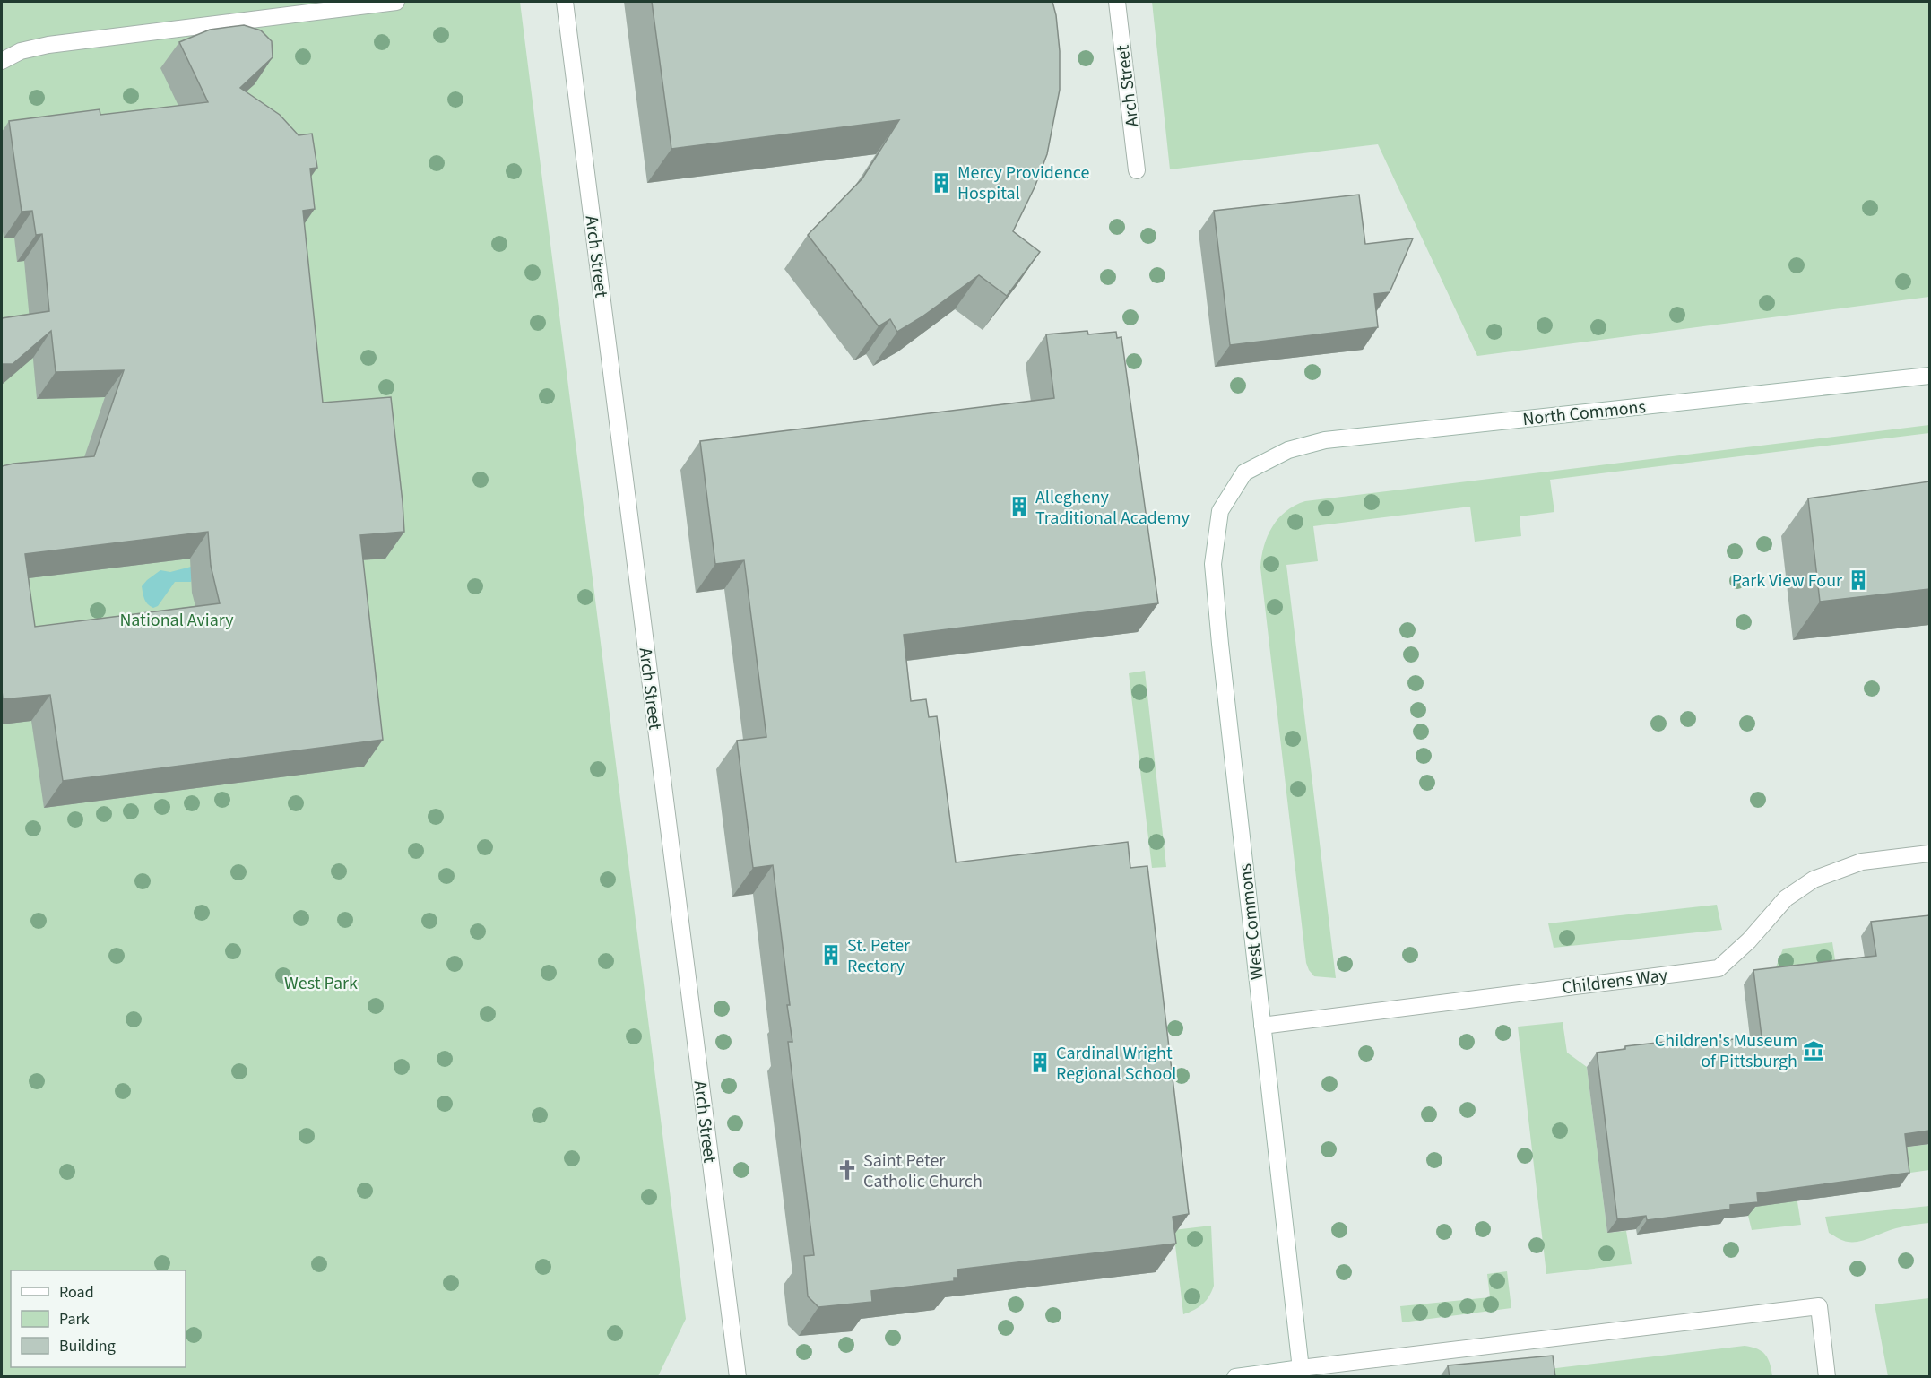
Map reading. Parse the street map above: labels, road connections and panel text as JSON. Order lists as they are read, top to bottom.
{
  "streets": {
    "street": [
      "Arch Street",
      "North Commons",
      "West Commons",
      "Childrens Way"
    ]
  },
  "crossings": [
    ["North Commons", "West Commons"],
    ["West Commons", "Childrens Way"]
  ],
  "parks": ["National Aviary", "West Park"],
  "places": {
    "building": [
      "Mercy Providence Hospital",
      "Allegheny Traditional Academy",
      "Park View Four",
      "St. Peter Rectory",
      "Cardinal Wright Regional School"
    ],
    "museum": ["Children's Museum of Pittsburgh"],
    "church": ["Saint Peter Catholic Church"]
  },
  "legend": ["Road", "Park", "Building"]
}
